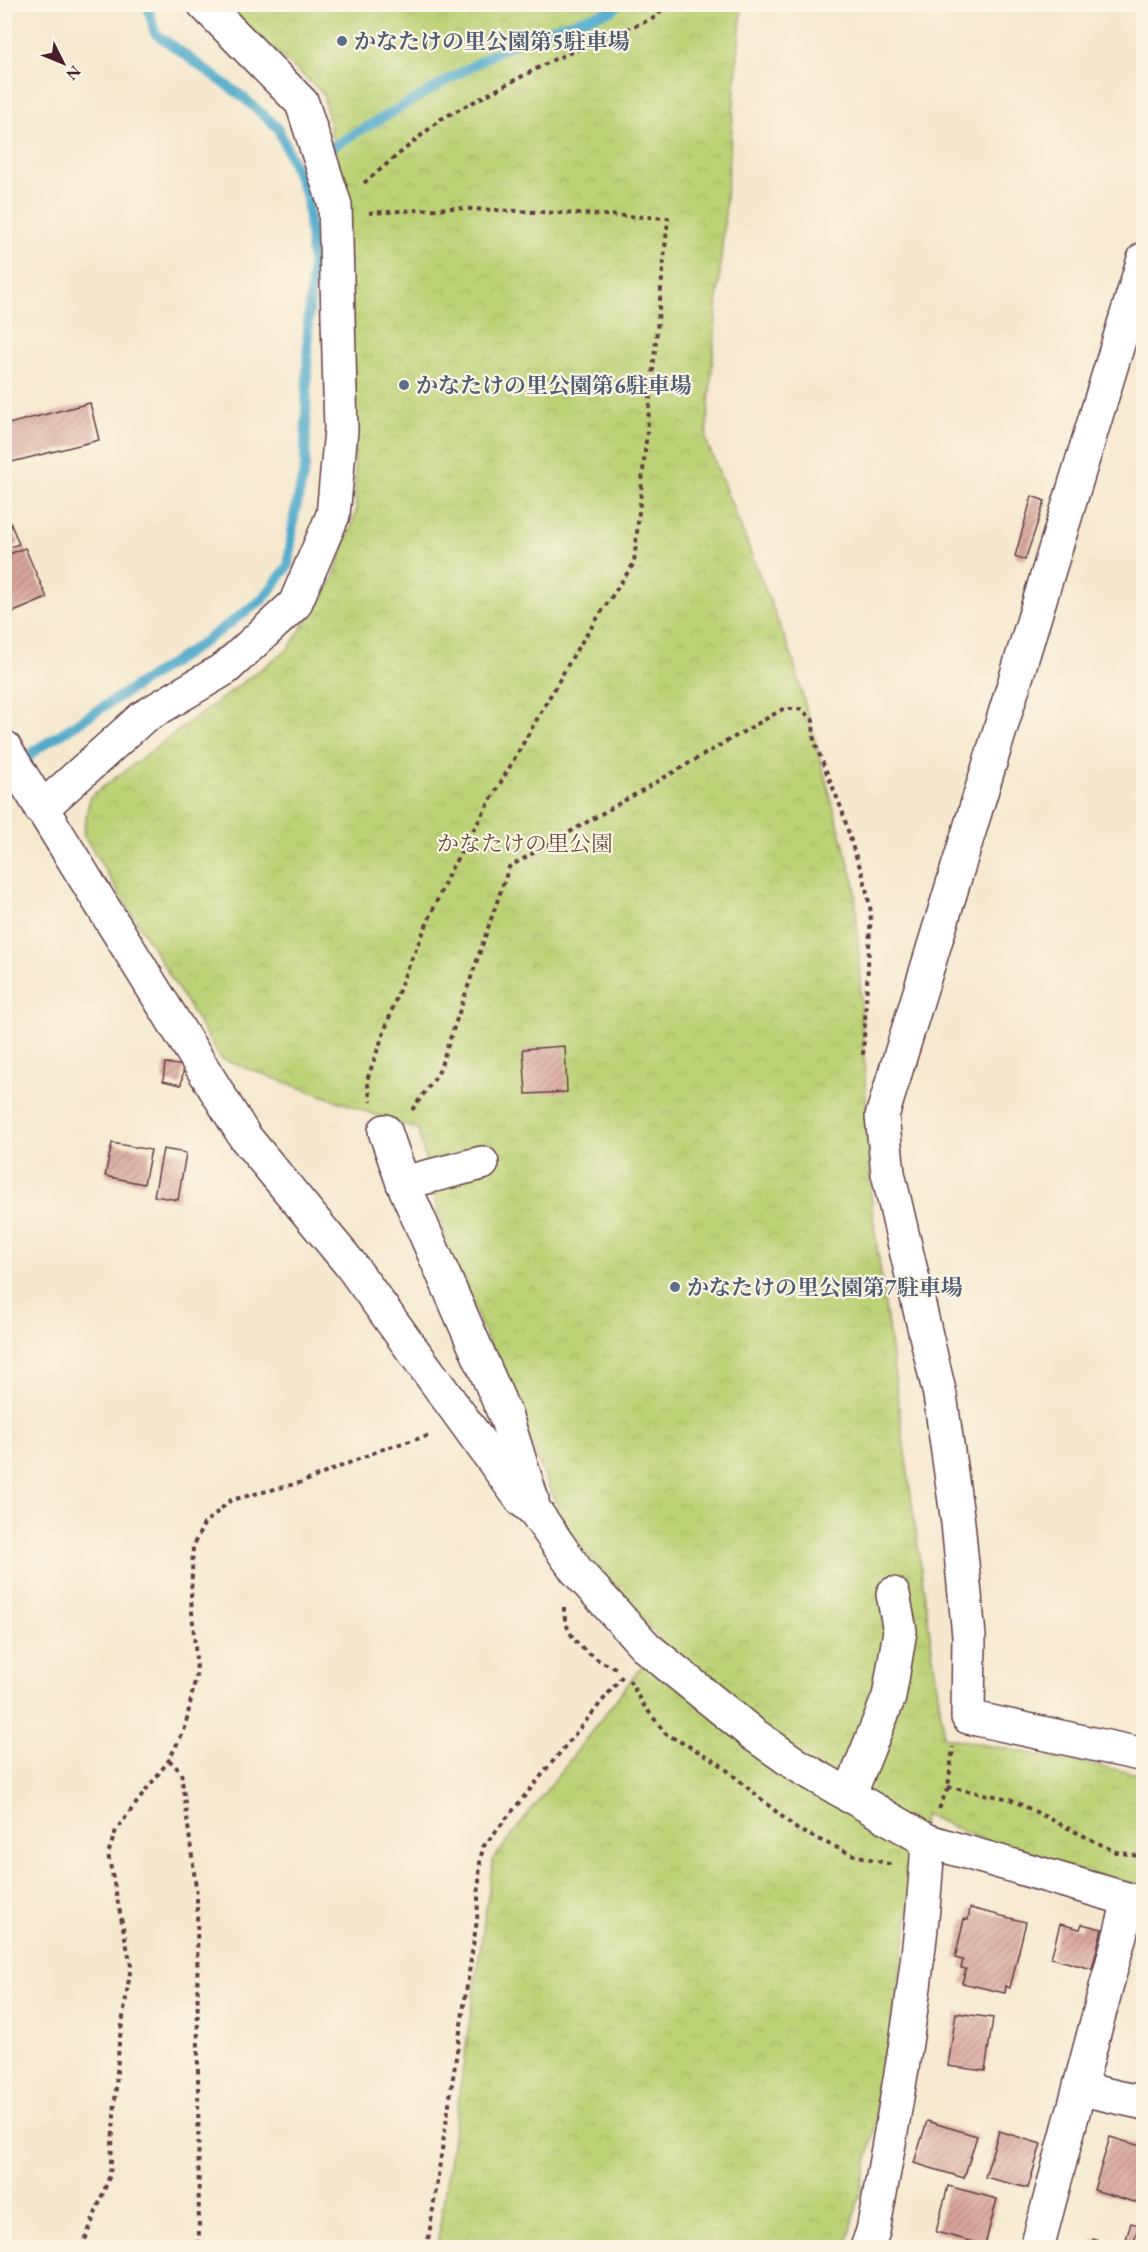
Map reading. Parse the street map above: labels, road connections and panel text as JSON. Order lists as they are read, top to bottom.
{
  "parks": ["かなたけの里公園"],
  "places": ["かなたけの里公園第5駐車場", "かなたけの里公園第6駐車場", "かなたけの里公園第7駐車場"],
  "north": "bottom right"
}
